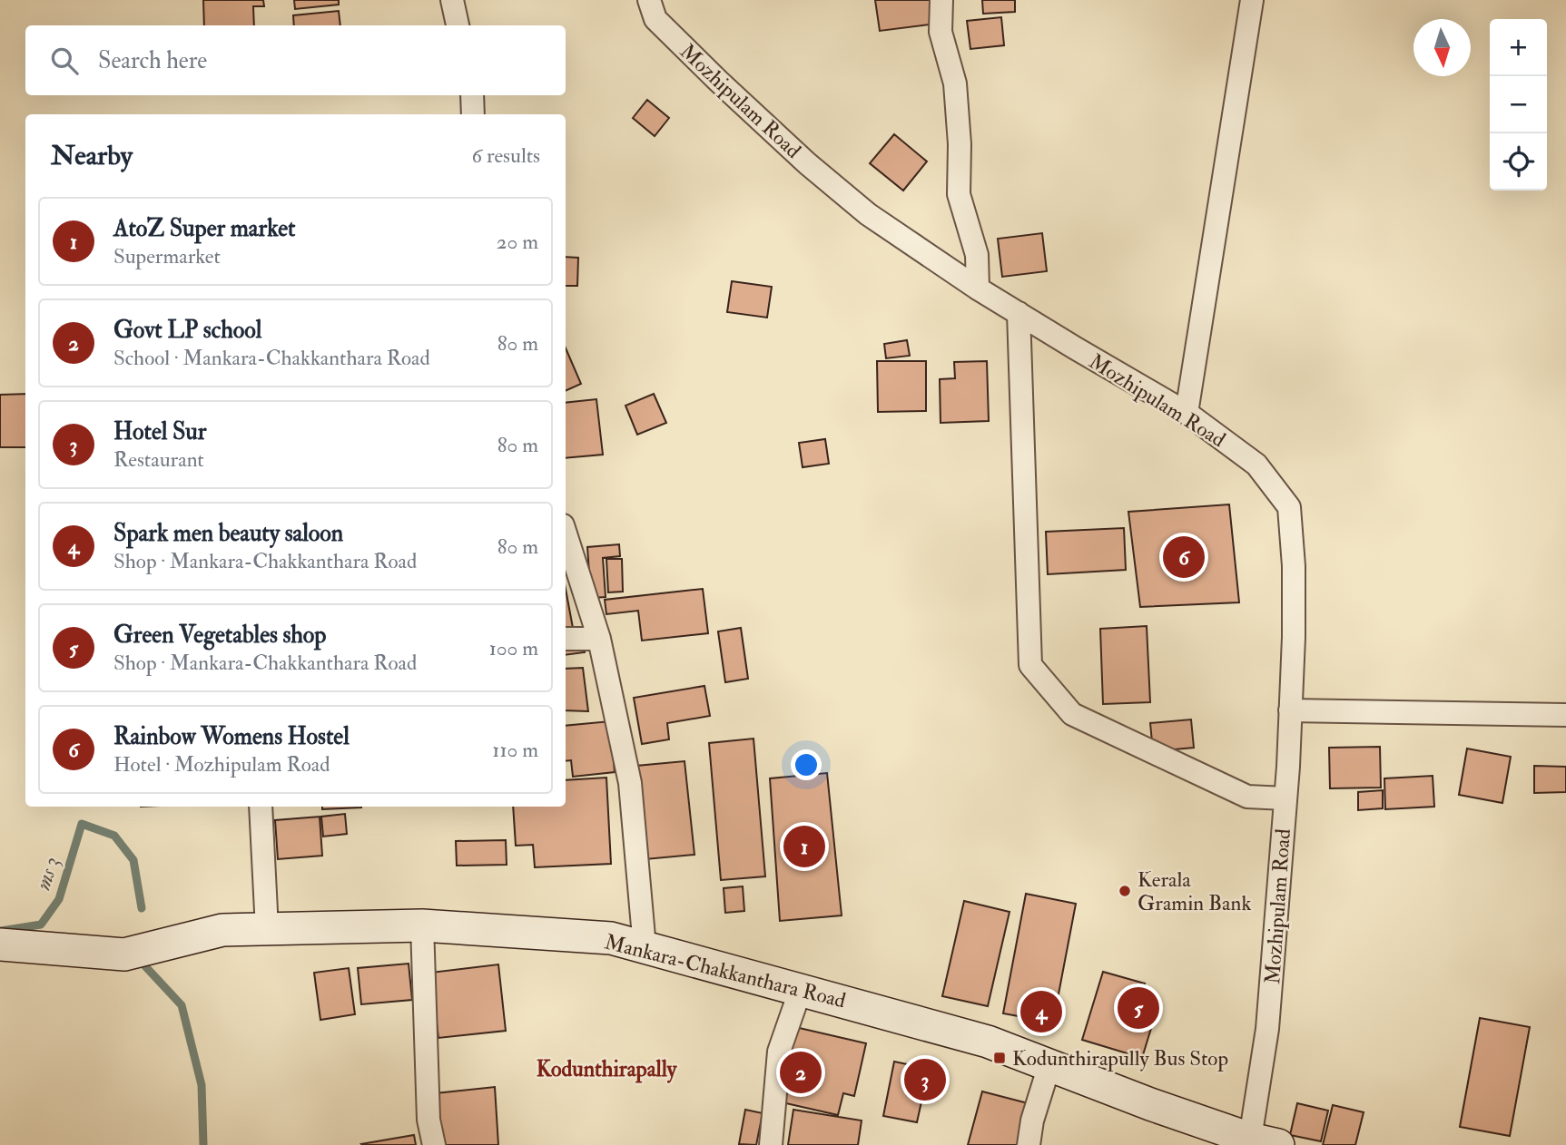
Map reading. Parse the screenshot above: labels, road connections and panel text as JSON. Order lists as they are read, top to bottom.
{
  "streets": {
    "main road": ["Mankara-Chakkanthara Road"],
    "street": ["Mozhipulam Road"]
  },
  "crossings": [
    ["Mozhipulam Road", "Mankara-Chakkanthara Road"]
  ],
  "districts": ["Kodunthirapally"],
  "water": ["ms 3"],
  "places": {
    "other": ["Kerala Gramin Bank"],
    "transit": ["Kodunthirapully Bus Stop"]
  },
  "north": "bottom",
  "page": {
    "map_buttons": ["+", "−"],
    "search": "Search here",
    "heading": ["Nearby", "6 results"],
    "list": [
      {
        "mark": "1",
        "name": "AtoZ Super market",
        "note": "Supermarket",
        "value": "20 m"
      },
      {
        "mark": "2",
        "name": "Govt LP school",
        "note": "School · Mankara-Chakkanthara Road",
        "value": "80 m"
      },
      {
        "mark": "3",
        "name": "Hotel Sur",
        "note": "Restaurant",
        "value": "80 m"
      },
      {
        "mark": "4",
        "name": "Spark men beauty saloon",
        "note": "Shop · Mankara-Chakkanthara Road",
        "value": "80 m"
      },
      {
        "mark": "5",
        "name": "Green Vegetables shop",
        "note": "Shop · Mankara-Chakkanthara Road",
        "value": "100 m"
      },
      {
        "mark": "6",
        "name": "Rainbow Womens Hostel",
        "note": "Hotel · Mozhipulam Road",
        "value": "110 m"
      }
    ],
    "pins": [
      "6",
      "1",
      "5",
      "4",
      "2",
      "3"
    ]
  }
}
